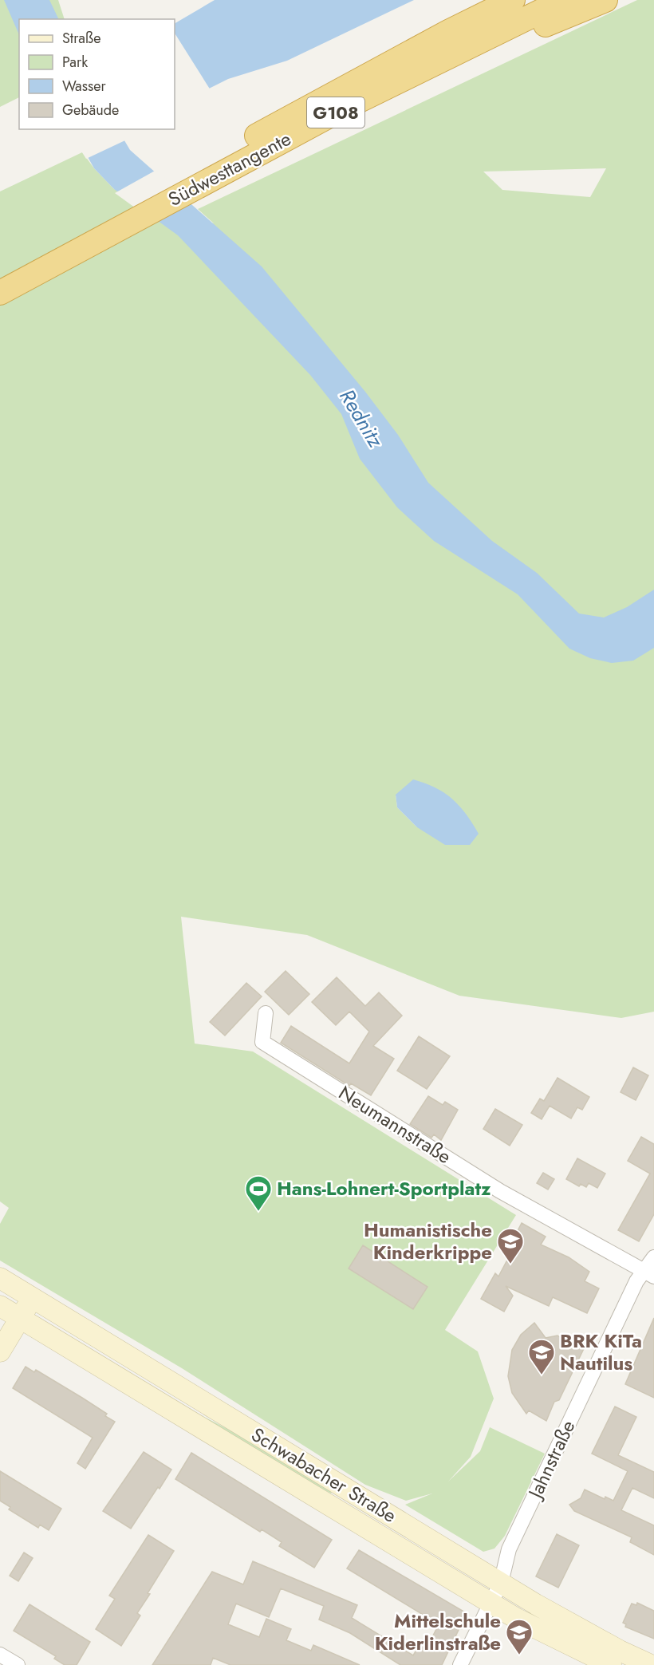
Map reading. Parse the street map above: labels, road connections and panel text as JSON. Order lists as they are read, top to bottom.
{
  "streets": {
    "highway": ["G108", "Südwesttangente"],
    "main road": ["Schwabacher Straße"],
    "street": ["Neumannstraße", "Jahnstraße"]
  },
  "crossings": [
    ["Neumannstraße", "Jahnstraße"],
    ["Jahnstraße", "Schwabacher Straße"]
  ],
  "water": ["Rednitz"],
  "places": {
    "sports": ["Hans-Lohnert-Sportplatz"],
    "school or university": ["Humanistische Kinderkrippe", "BRK KiTa Nautilus", "Mittelschule Kiderlinstraße"]
  },
  "legend": [
    "Straße",
    "Park",
    "Wasser",
    "Gebäude"
  ]
}
